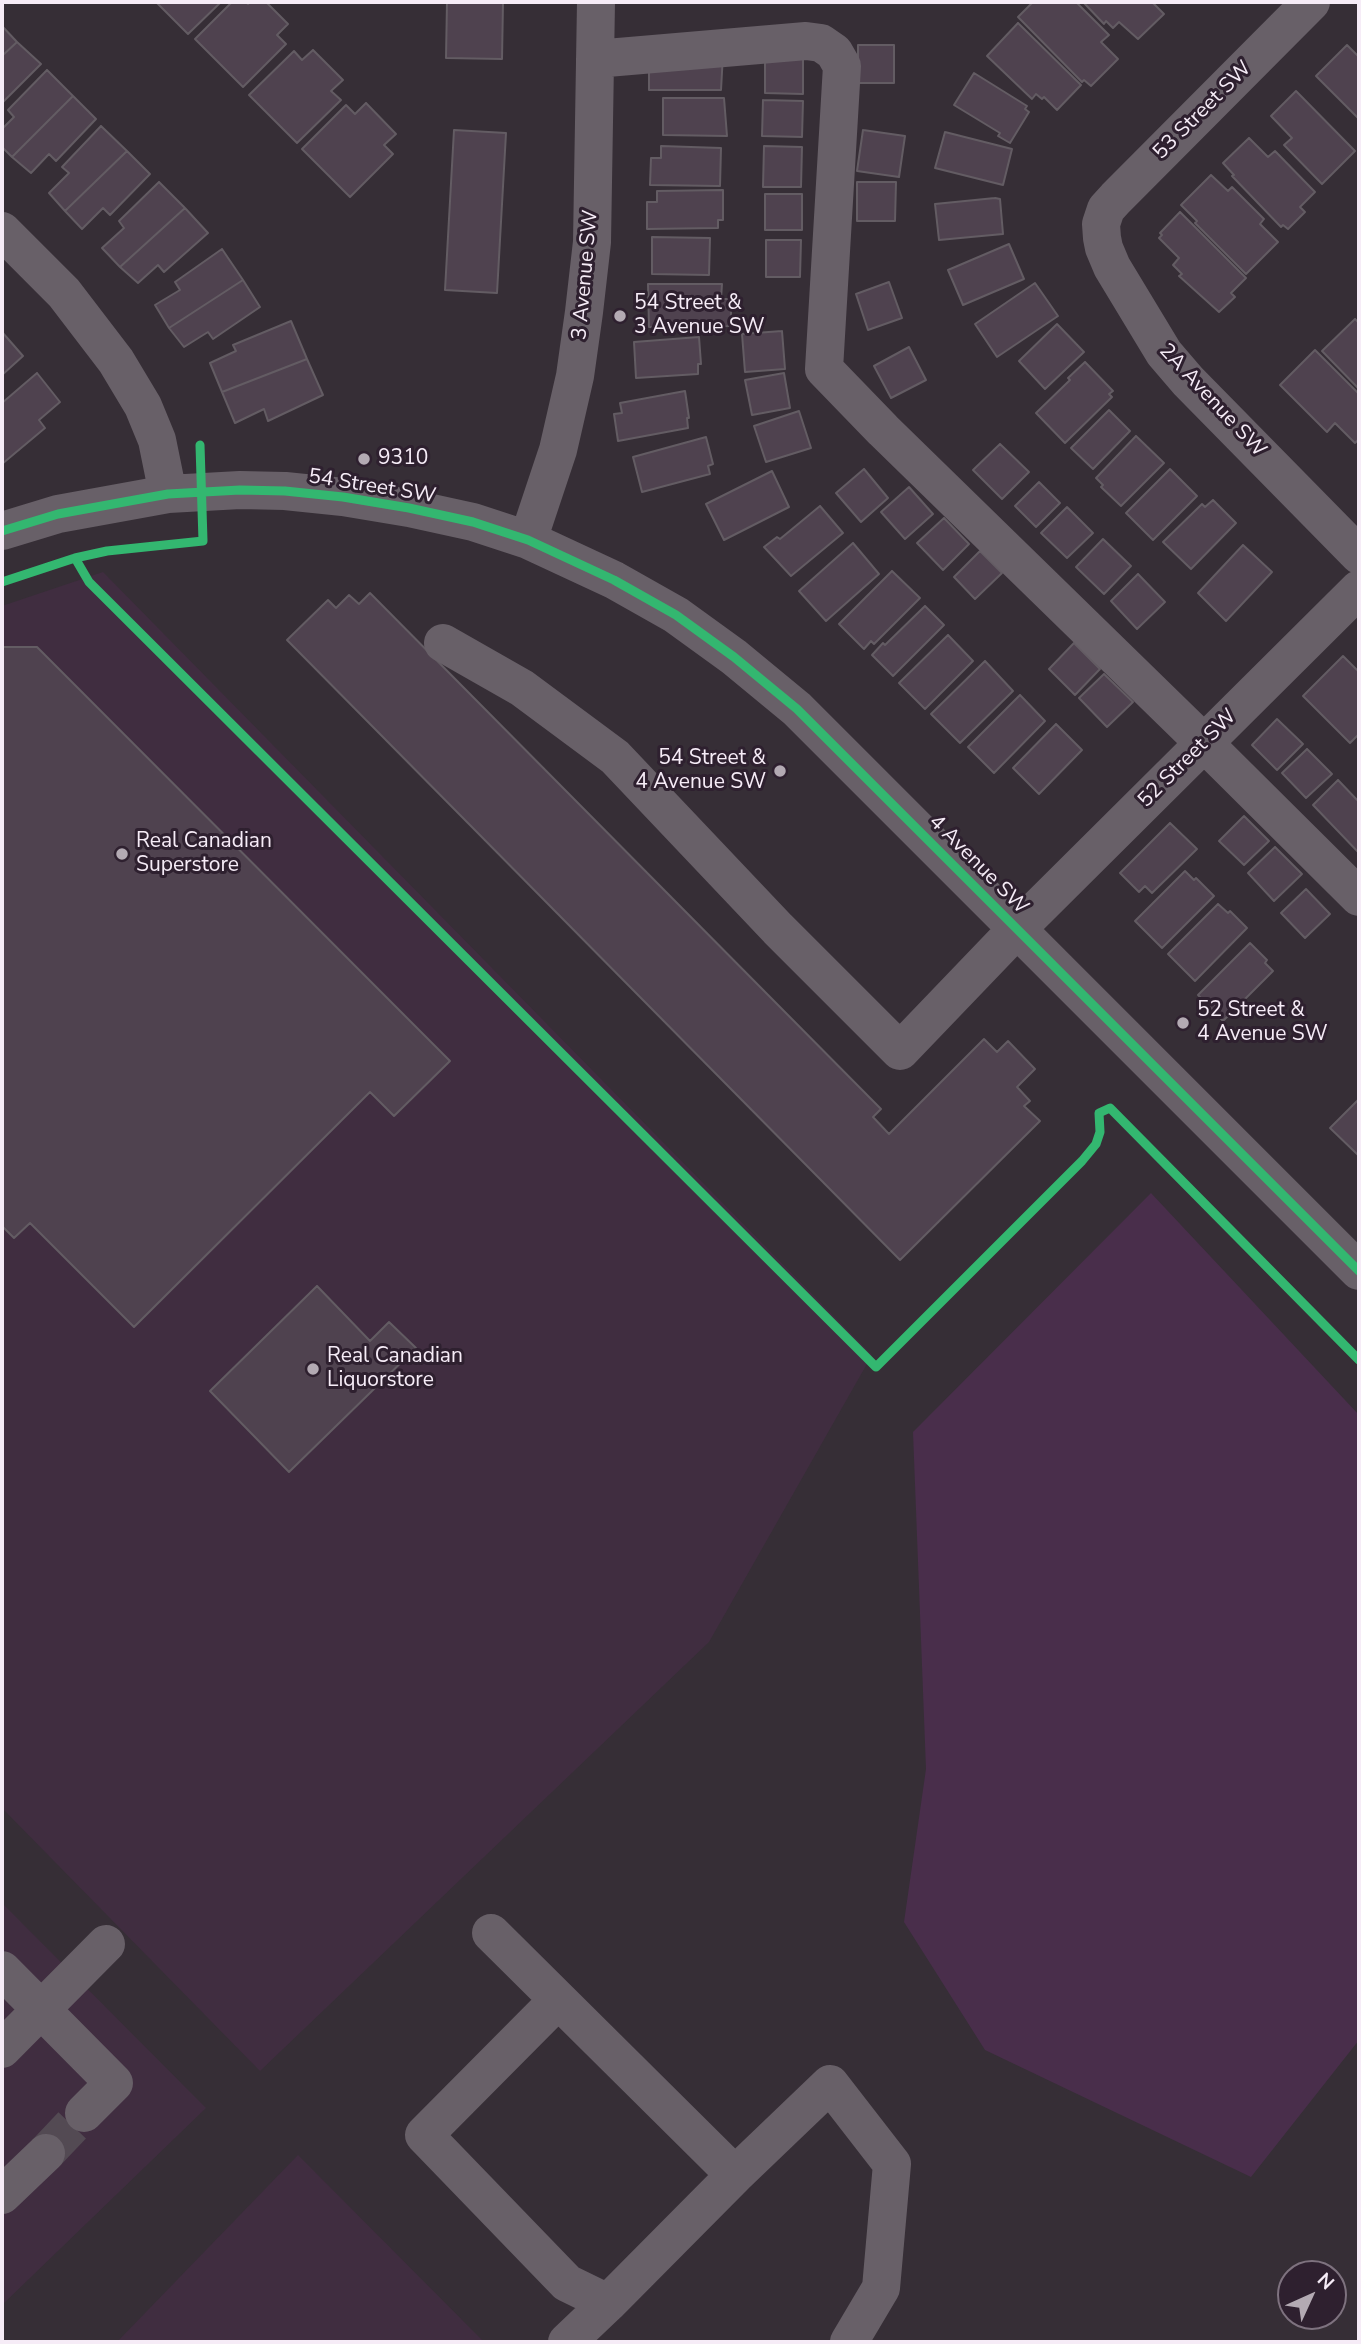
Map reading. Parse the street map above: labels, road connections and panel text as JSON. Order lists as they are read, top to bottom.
{
  "streets": {
    "street": [
      "53 Street SW",
      "3 Avenue SW",
      "2A Avenue SW",
      "54 Street SW",
      "52 Street SW",
      "4 Avenue SW"
    ]
  },
  "crossings": [
    ["53 Street SW", "2A Avenue SW"],
    ["3 Avenue SW", "54 Street SW"],
    ["3 Avenue SW", "4 Avenue SW"],
    ["54 Street SW", "4 Avenue SW"],
    ["52 Street SW", "4 Avenue SW"]
  ],
  "places": [
    "54 Street & 3 Avenue SW",
    "9310",
    "54 Street & 4 Avenue SW",
    "Real Canadian Superstore",
    "52 Street & 4 Avenue SW",
    "Real Canadian Liquorstore"
  ],
  "north": "top right"
}
